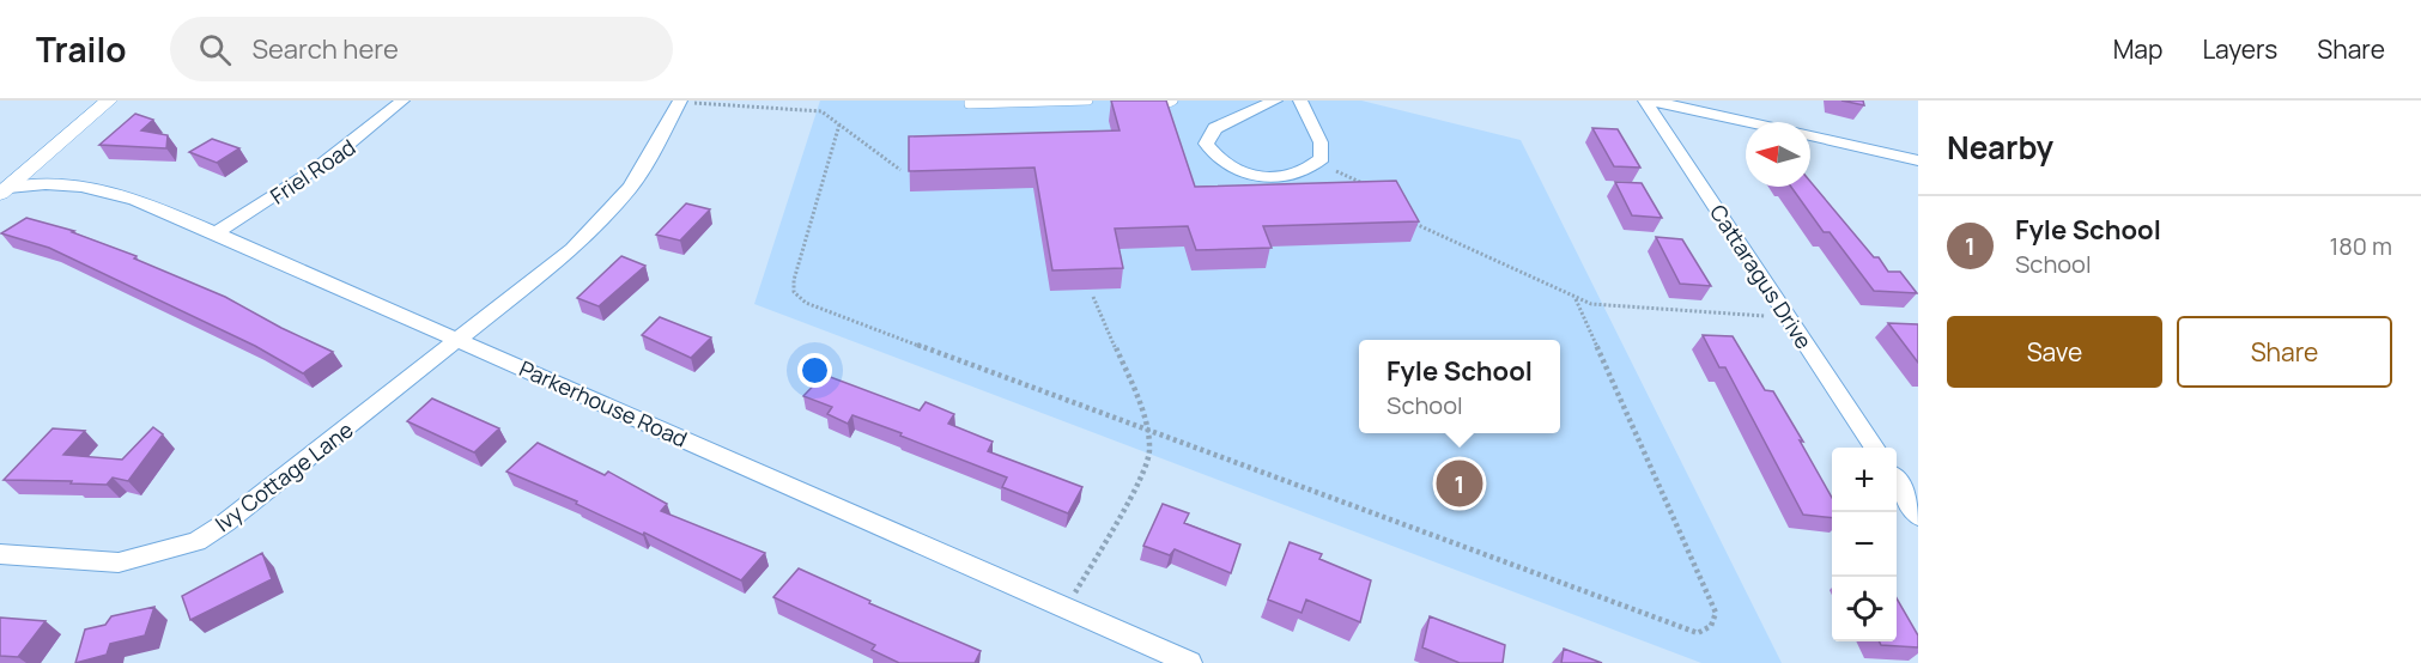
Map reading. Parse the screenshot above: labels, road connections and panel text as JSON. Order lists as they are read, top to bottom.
{
  "streets": {
    "street": [
      "Friel Road",
      "Cattaragus Drive",
      "Parkerhouse Road",
      "Ivy Cottage Lane"
    ]
  },
  "crossings": [
    ["Friel Road", "Parkerhouse Road"],
    ["Parkerhouse Road", "Ivy Cottage Lane"]
  ],
  "north": "left",
  "page": {
    "header": "Trailo",
    "search": "Search here",
    "nav": ["Map", "Layers", "Share"],
    "heading": "Nearby",
    "list": [
      {
        "mark": "1",
        "name": "Fyle School",
        "note": "School",
        "value": "180 m"
      }
    ],
    "buttons": ["Save", "Share"],
    "popup": ["Fyle School", "School"],
    "map_buttons": ["+", "−"],
    "pins": "1"
  }
}
